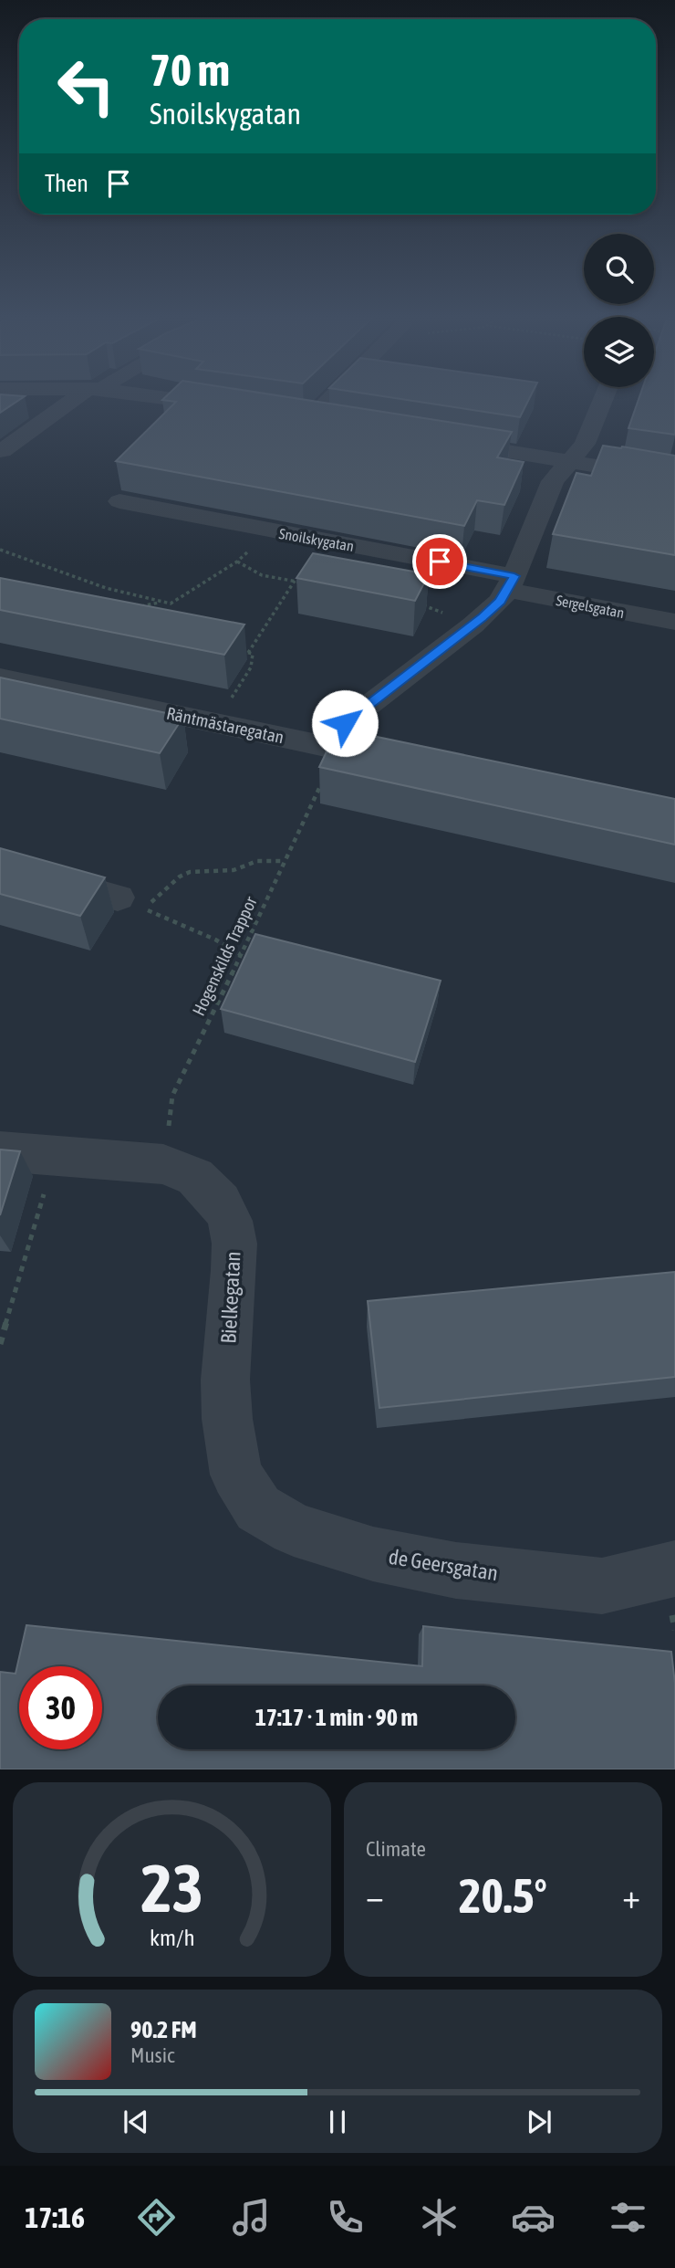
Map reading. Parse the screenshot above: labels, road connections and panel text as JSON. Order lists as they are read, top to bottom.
{
  "streets": {
    "street": [
      "Snoilskygatan",
      "Sergelsgatan",
      "Räntmästaregatan",
      "Bielkegatan",
      "de Geersgatan"
    ],
    "path": ["Hogenskilds Trappor"]
  },
  "crossings": [
    ["Snoilskygatan", "Sergelsgatan"],
    ["Hogenskilds Trappor", "Bielkegatan"],
    ["Bielkegatan", "de Geersgatan"]
  ],
  "page": {
    "turn": ["70 m", "Snoilskygatan"],
    "then": "Then",
    "limit": "30",
    "trip": "17:17 · 1 min · 90 m",
    "tile": "Climate",
    "heat": ["−", "20.5°", "+"],
    "song": ["90.2 FM", "Music"],
    "tabs": "17:16",
    "gauge": ["23", "km/h"]
  }
}
